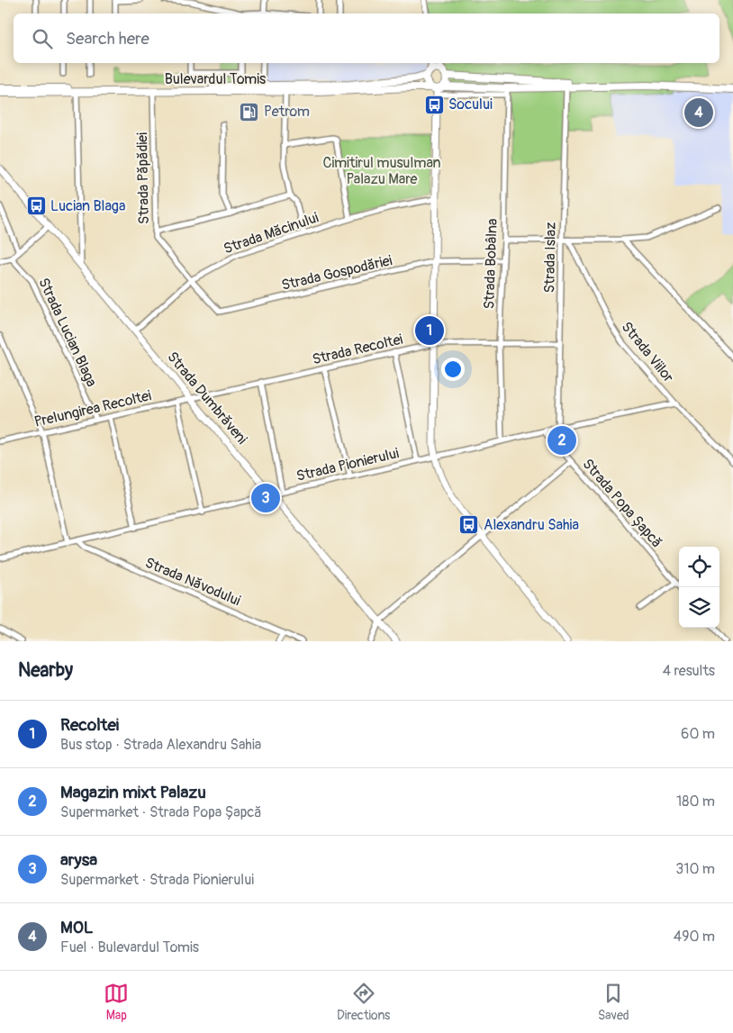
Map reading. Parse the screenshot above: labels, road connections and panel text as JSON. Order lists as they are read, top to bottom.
{
  "streets": {
    "main road": ["Bulevardul Tomis"],
    "street": [
      "Strada Păpădiei",
      "Strada Măcinului",
      "Strada Islaz",
      "Strada Bobâlna",
      "Strada Gospodăriei",
      "Strada Lucian Blaga",
      "Strada Recoltei",
      "Strada Viilor",
      "Strada Dumbrăveni",
      "Prelungirea Recoltei",
      "Strada Pionierului",
      "Strada Popa Șapcă",
      "Strada Năvodului"
    ]
  },
  "crossings": [
    ["Bulevardul Tomis", "Strada Păpădiei"],
    ["Strada Păpădiei", "Strada Măcinului"],
    ["Strada Păpădiei", "Strada Gospodăriei"],
    ["Strada Măcinului", "Strada Gospodăriei"],
    ["Strada Măcinului", "Strada Dumbrăveni"],
    ["Strada Islaz", "Strada Recoltei"],
    ["Strada Islaz", "Strada Pionierului"],
    ["Strada Bobâlna", "Strada Gospodăriei"],
    ["Strada Bobâlna", "Strada Recoltei"],
    ["Strada Bobâlna", "Strada Pionierului"],
    ["Strada Lucian Blaga", "Prelungirea Recoltei"],
    ["Strada Recoltei", "Strada Dumbrăveni"],
    ["Strada Recoltei", "Prelungirea Recoltei"],
    ["Strada Viilor", "Strada Pionierului"],
    ["Strada Dumbrăveni", "Prelungirea Recoltei"],
    ["Strada Dumbrăveni", "Strada Pionierului"],
    ["Strada Pionierului", "Strada Popa Șapcă"],
    ["Strada Pionierului", "Strada Năvodului"]
  ],
  "parks": ["Cimitirul musulman Palazu Mare"],
  "places": {
    "bus stop": ["Socului", "Lucian Blaga", "Alexandru Sahia"],
    "fuel station": ["Petrom"]
  },
  "page": {
    "search": "Search here",
    "pins": [
      "4",
      "1",
      "2",
      "3"
    ],
    "heading": ["Nearby", "4 results"],
    "list": [
      {
        "mark": "1",
        "name": "Recoltei",
        "note": "Bus stop · Strada Alexandru Sahia",
        "value": "60 m"
      },
      {
        "mark": "2",
        "name": "Magazin mixt Palazu",
        "note": "Supermarket · Strada Popa Șapcă",
        "value": "180 m"
      },
      {
        "mark": "3",
        "name": "arysa",
        "note": "Supermarket · Strada Pionierului",
        "value": "310 m"
      },
      {
        "mark": "4",
        "name": "MOL",
        "note": "Fuel · Bulevardul Tomis",
        "value": "490 m"
      }
    ],
    "nav": ["Map", "Directions", "Saved"]
  }
}
